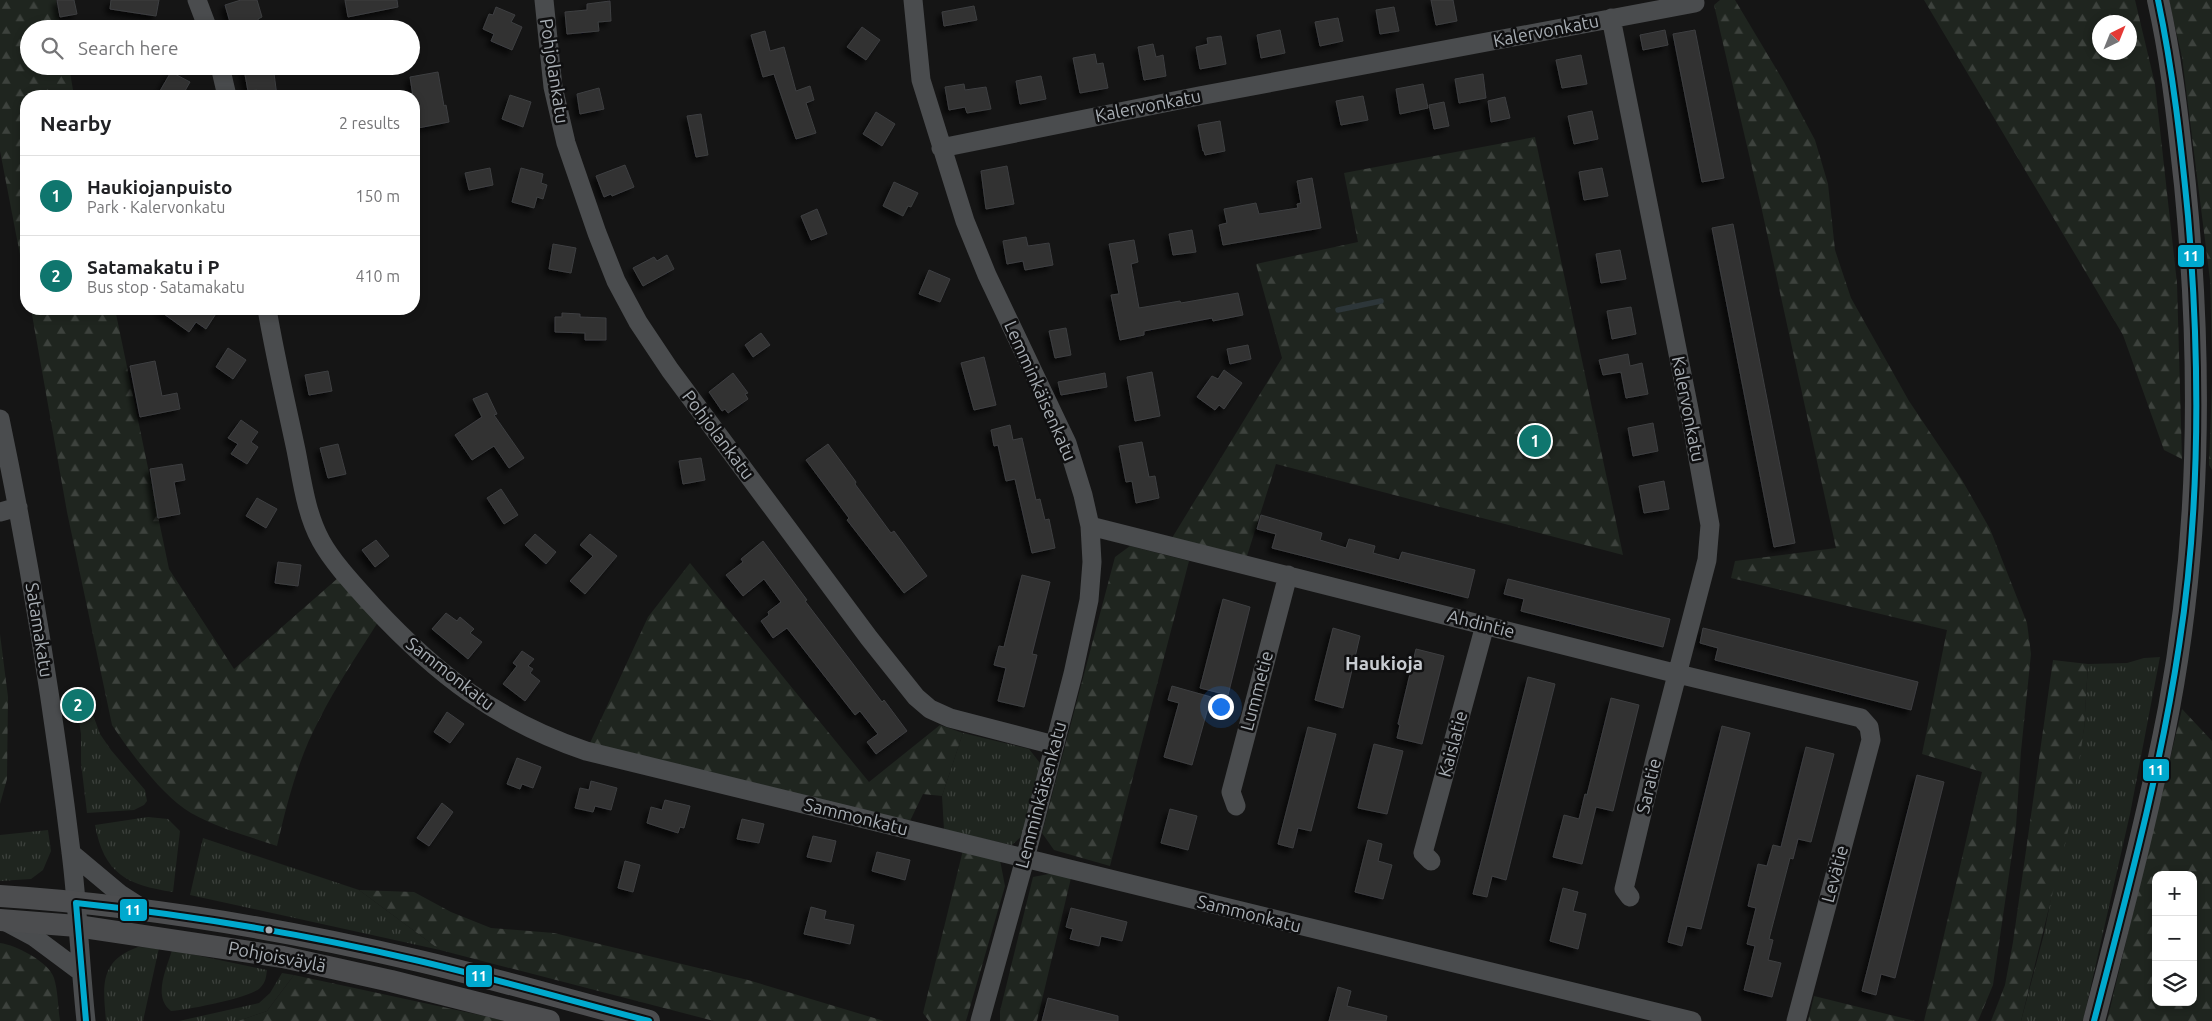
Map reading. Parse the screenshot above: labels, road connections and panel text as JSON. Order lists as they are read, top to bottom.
{
  "streets": {
    "main road": ["Pohjoisväylä"],
    "street": [
      "Kalervonkatu",
      "Pohjolankatu",
      "Lemminkäisenkatu",
      "Ahdintie",
      "Satamakatu",
      "Sammonkatu",
      "Lummetie",
      "Kaislatie",
      "Saratie",
      "Levätie"
    ]
  },
  "crossings": [
    ["Kalervonkatu", "Lemminkäisenkatu"],
    ["Kalervonkatu", "Ahdintie"],
    ["Kalervonkatu", "Saratie"],
    ["Pohjolankatu", "Lemminkäisenkatu"],
    ["Lemminkäisenkatu", "Ahdintie"],
    ["Lemminkäisenkatu", "Sammonkatu"],
    ["Ahdintie", "Lummetie"],
    ["Ahdintie", "Kaislatie"],
    ["Ahdintie", "Saratie"],
    ["Ahdintie", "Levätie"],
    ["Satamakatu", "Pohjoisväylä"]
  ],
  "districts": ["Haukioja"],
  "lines": ["transit line 11"],
  "north": "top right",
  "page": {
    "search": "Search here",
    "heading": ["Nearby", "2 results"],
    "list": [
      {
        "mark": "1",
        "name": "Haukiojanpuisto",
        "note": "Park · Kalervonkatu",
        "value": "150 m"
      },
      {
        "mark": "2",
        "name": "Satamakatu i P",
        "note": "Bus stop · Satamakatu",
        "value": "410 m"
      }
    ],
    "pins": ["1", "2"],
    "map_buttons": ["+", "−"]
  }
}
